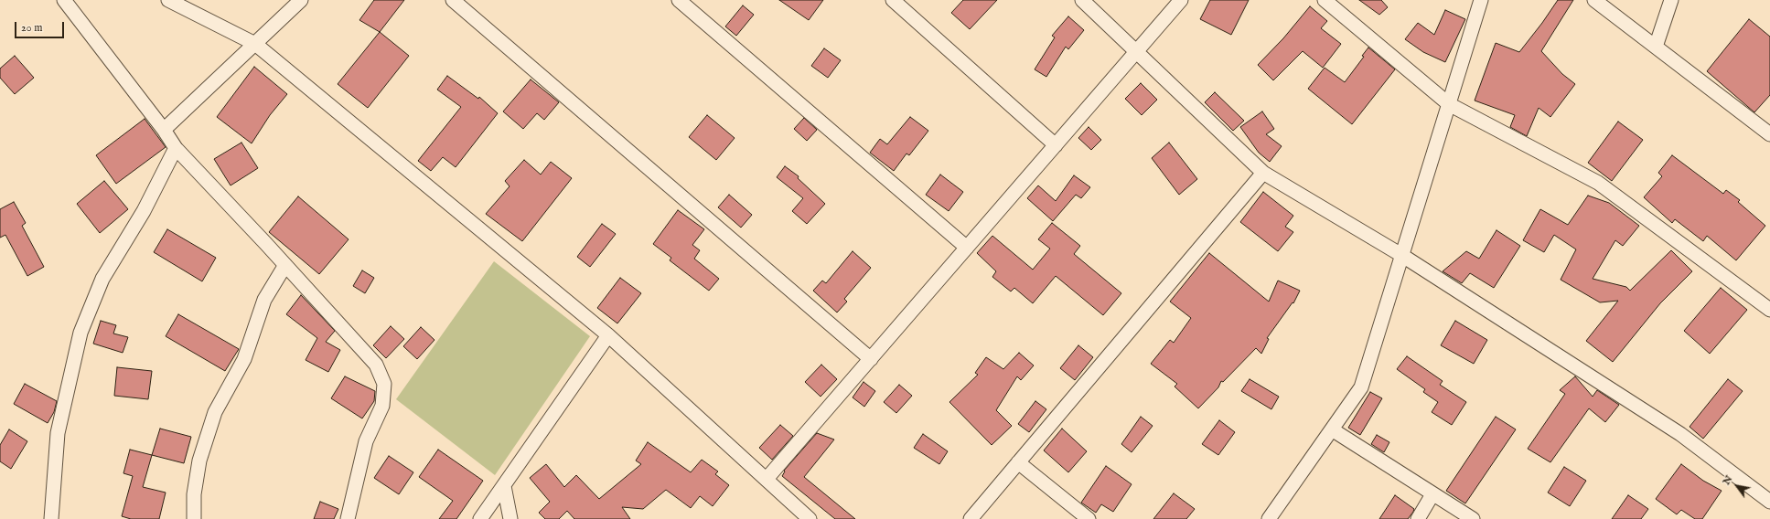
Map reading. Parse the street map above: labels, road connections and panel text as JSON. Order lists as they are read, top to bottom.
{
  "scale_bar": "20 m",
  "north": "top left"
}
